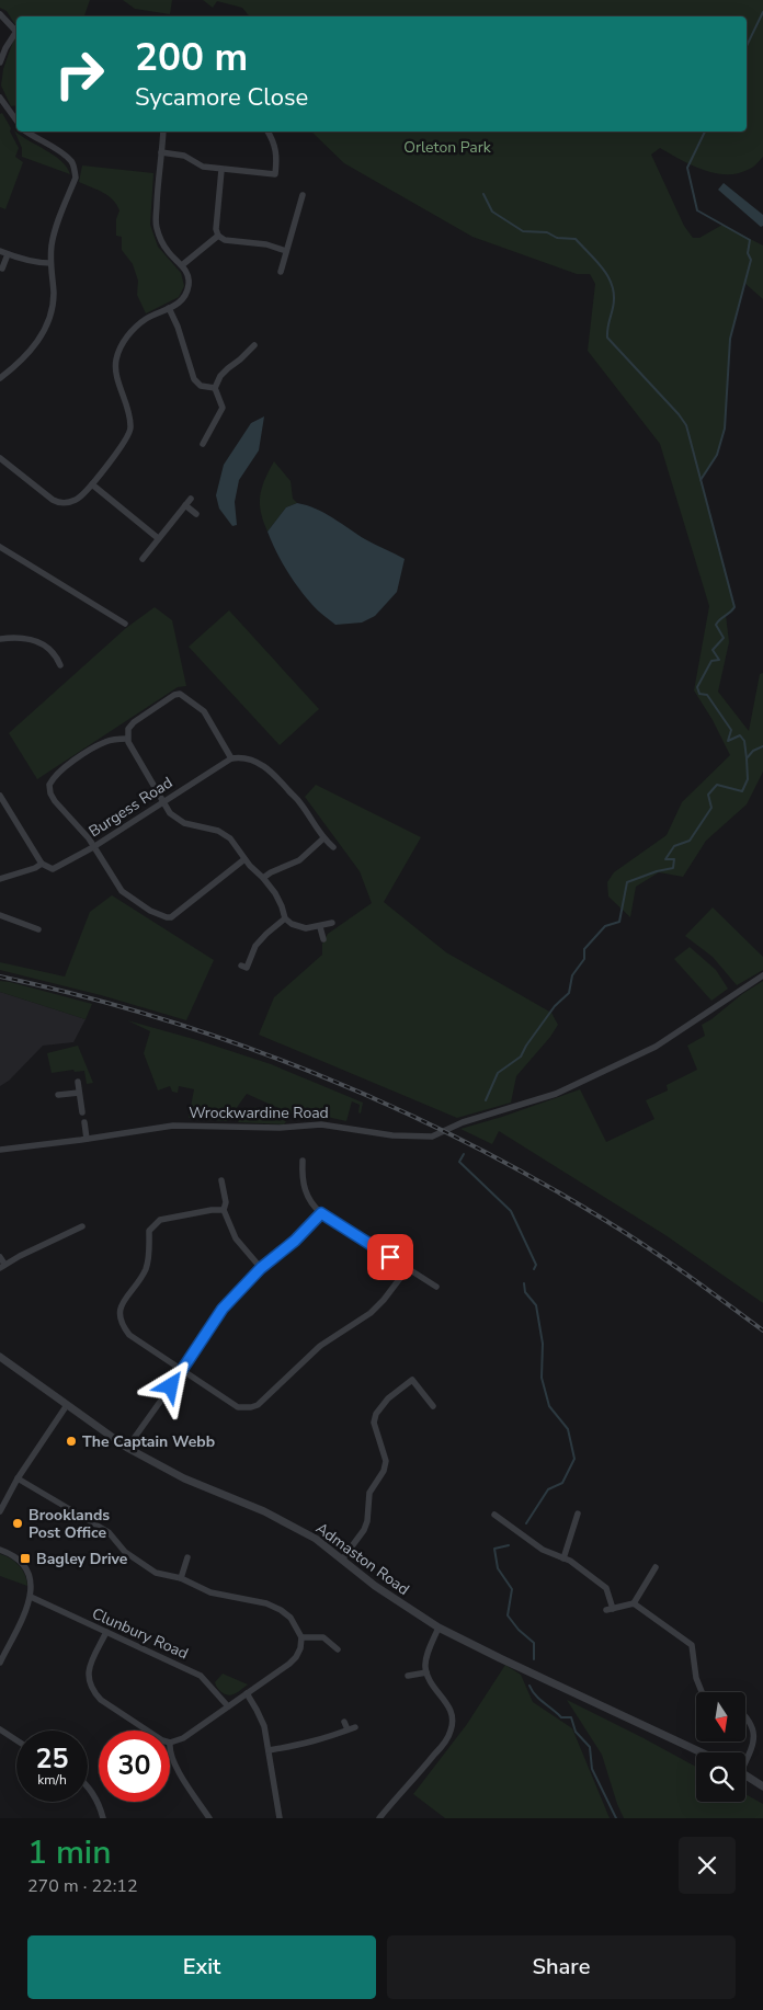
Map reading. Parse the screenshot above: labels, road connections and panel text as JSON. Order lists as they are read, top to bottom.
{
  "streets": {
    "street": [
      "Burgess Road",
      "Wrockwardine Road",
      "Admaston Road",
      "Clunbury Road"
    ]
  },
  "parks": ["Orleton Park"],
  "places": {
    "other": ["The Captain Webb", "Brooklands Post Office"],
    "transit": ["Bagley Drive"]
  },
  "north": "bottom",
  "page": {
    "turn": ["200 m", "Sycamore Close"],
    "speed": "25 km/h",
    "limit": "30",
    "heading": ["1 min", "270 m · 22:12"],
    "buttons": ["Exit", "Share"]
  }
}
